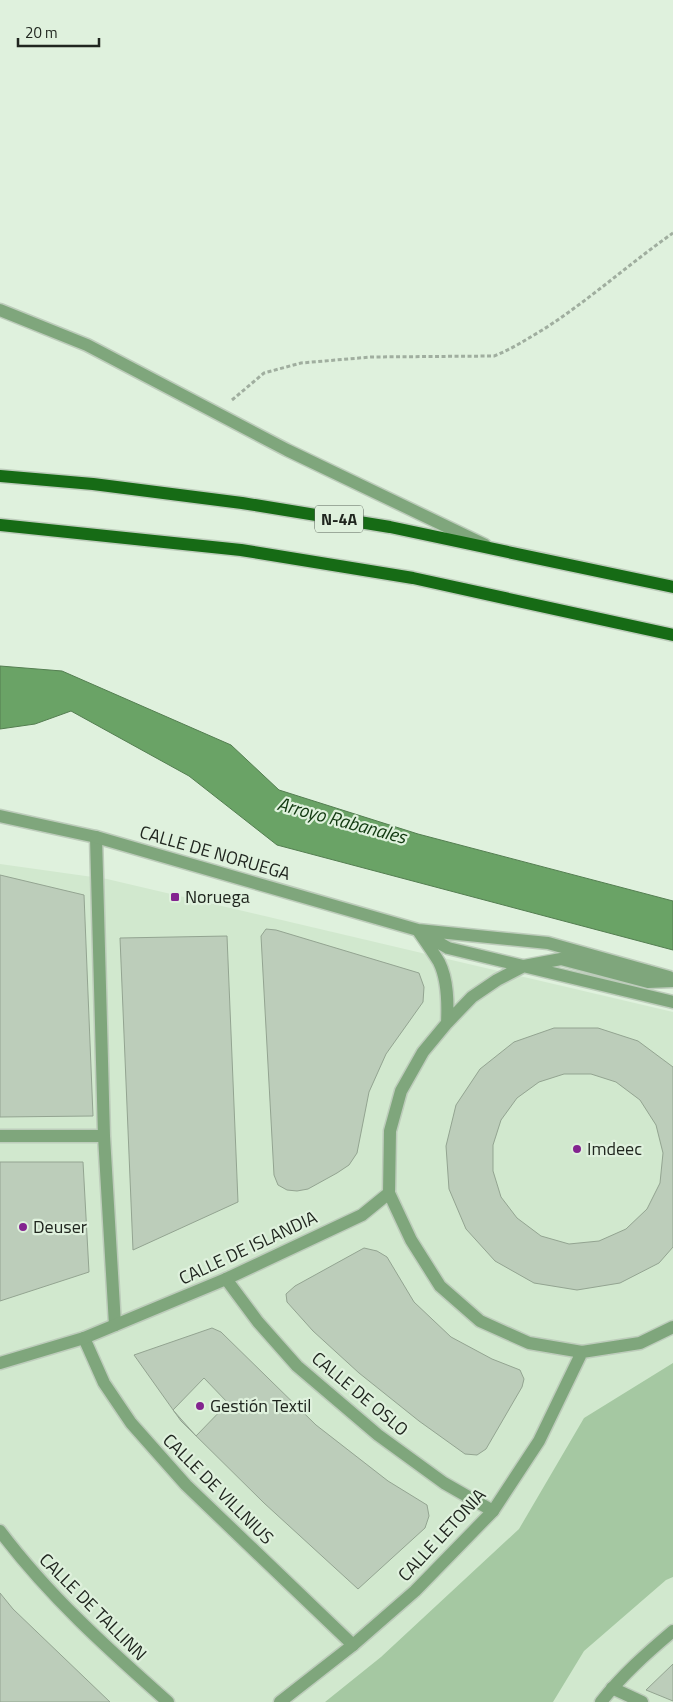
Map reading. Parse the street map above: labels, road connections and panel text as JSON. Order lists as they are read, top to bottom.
{
  "streets": {
    "main road": ["N-4A"],
    "street": [
      "CALLE DE NORUEGA",
      "CALLE DE ISLANDIA",
      "CALLE DE OSLO",
      "CALLE DE VILLNIUS",
      "CALLE LETONIA",
      "CALLE DE TALLINN"
    ]
  },
  "crossings": [
    ["CALLE DE ISLANDIA", "CALLE DE OSLO"],
    ["CALLE DE ISLANDIA", "CALLE DE VILLNIUS"],
    ["CALLE DE OSLO", "CALLE LETONIA"],
    ["CALLE DE VILLNIUS", "CALLE LETONIA"]
  ],
  "water": ["Arroyo Rabanales"],
  "places": {
    "transit": ["Noruega"],
    "other": ["Imdeec", "Deuser", "Gestión Textil"]
  },
  "scale_bar": "20 m"
}
